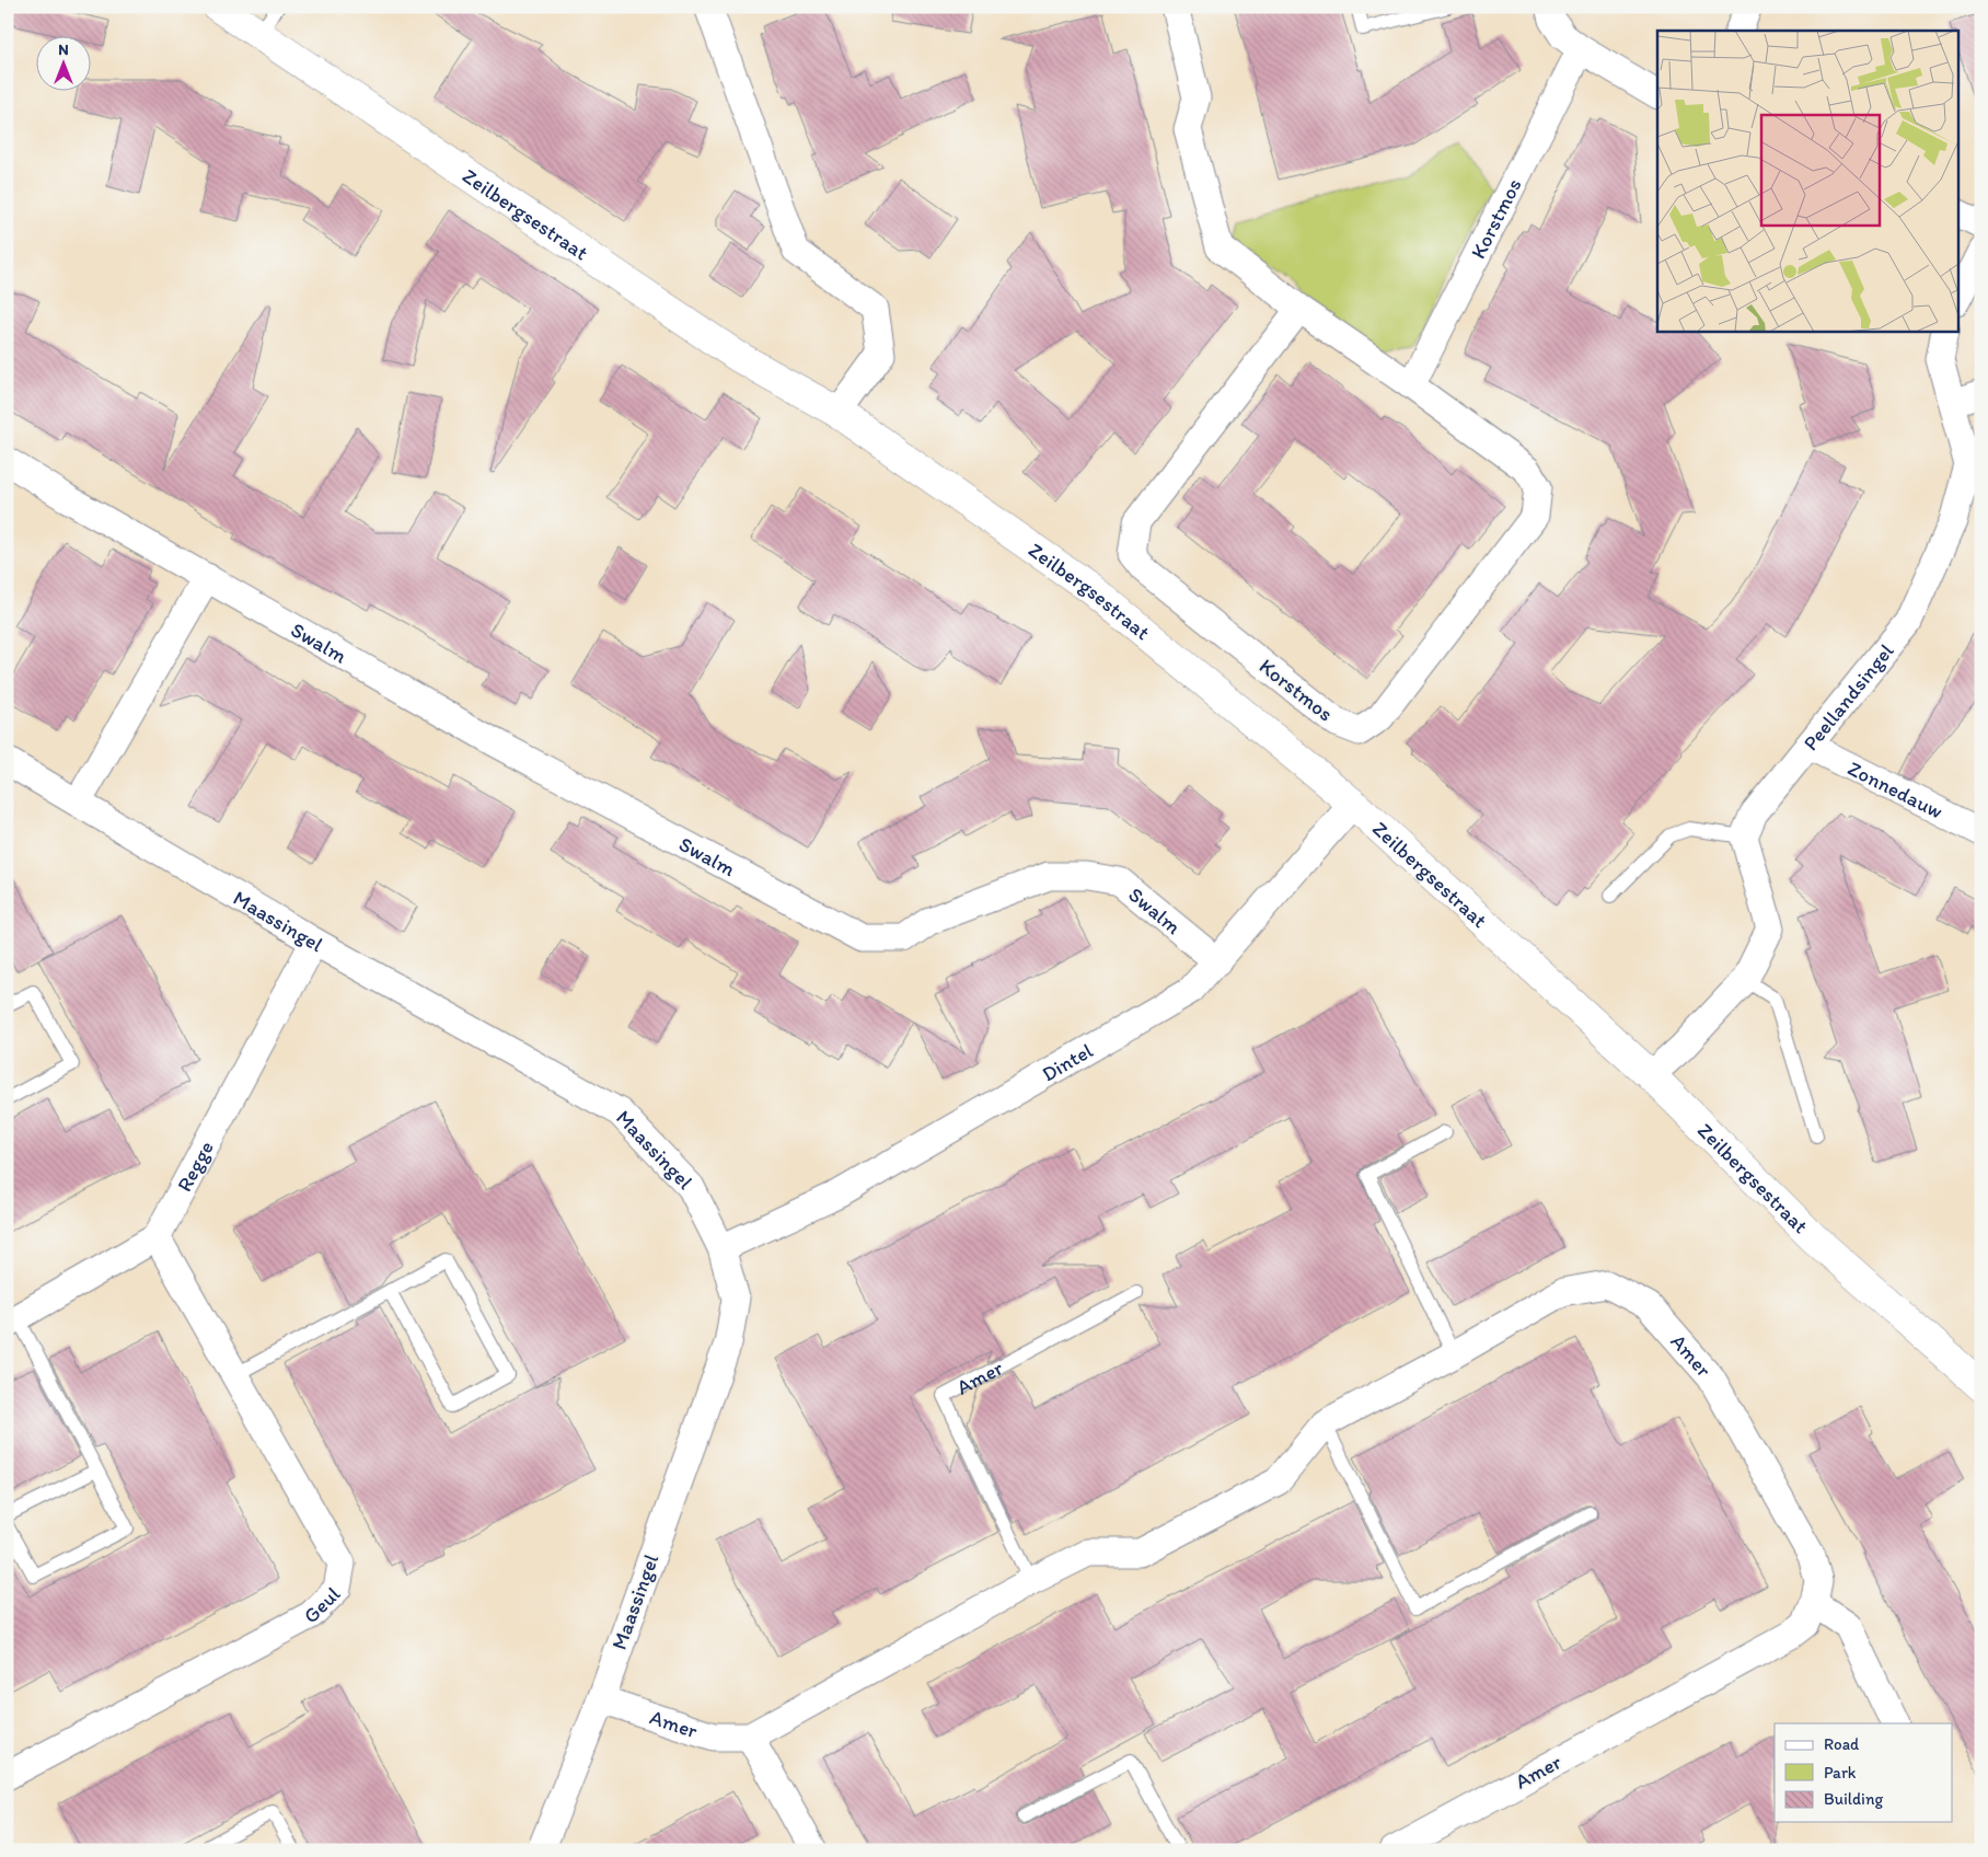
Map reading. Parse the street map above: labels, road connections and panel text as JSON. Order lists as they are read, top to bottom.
{
  "streets": {
    "street": [
      "Zeilbergsestraat",
      "Korstmos",
      "Swalm",
      "Peellandsingel",
      "Zonnedauw",
      "Maassingel",
      "Dintel",
      "Regge",
      "Amer",
      "Geul"
    ]
  },
  "crossings": [
    ["Zeilbergsestraat", "Dintel"],
    ["Swalm", "Dintel"],
    ["Peellandsingel", "Zonnedauw"],
    ["Maassingel", "Dintel"],
    ["Maassingel", "Regge"],
    ["Maassingel", "Amer"],
    ["Regge", "Geul"]
  ],
  "legend": ["Road", "Park", "Building"],
  "north": "top"
}
